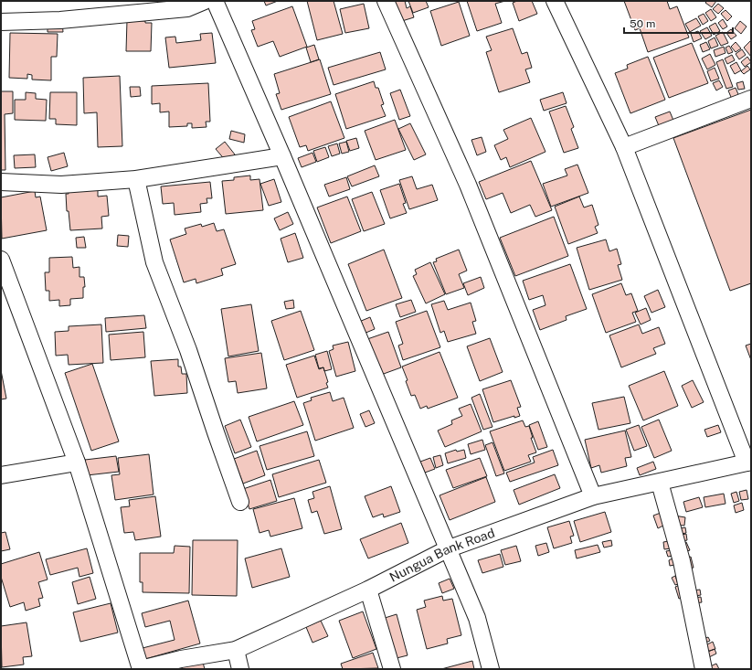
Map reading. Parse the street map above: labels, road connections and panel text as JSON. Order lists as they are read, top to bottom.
{
  "streets": {
    "street": ["Nungua Bank Road"]
  },
  "scale_bar": "50 m"
}
